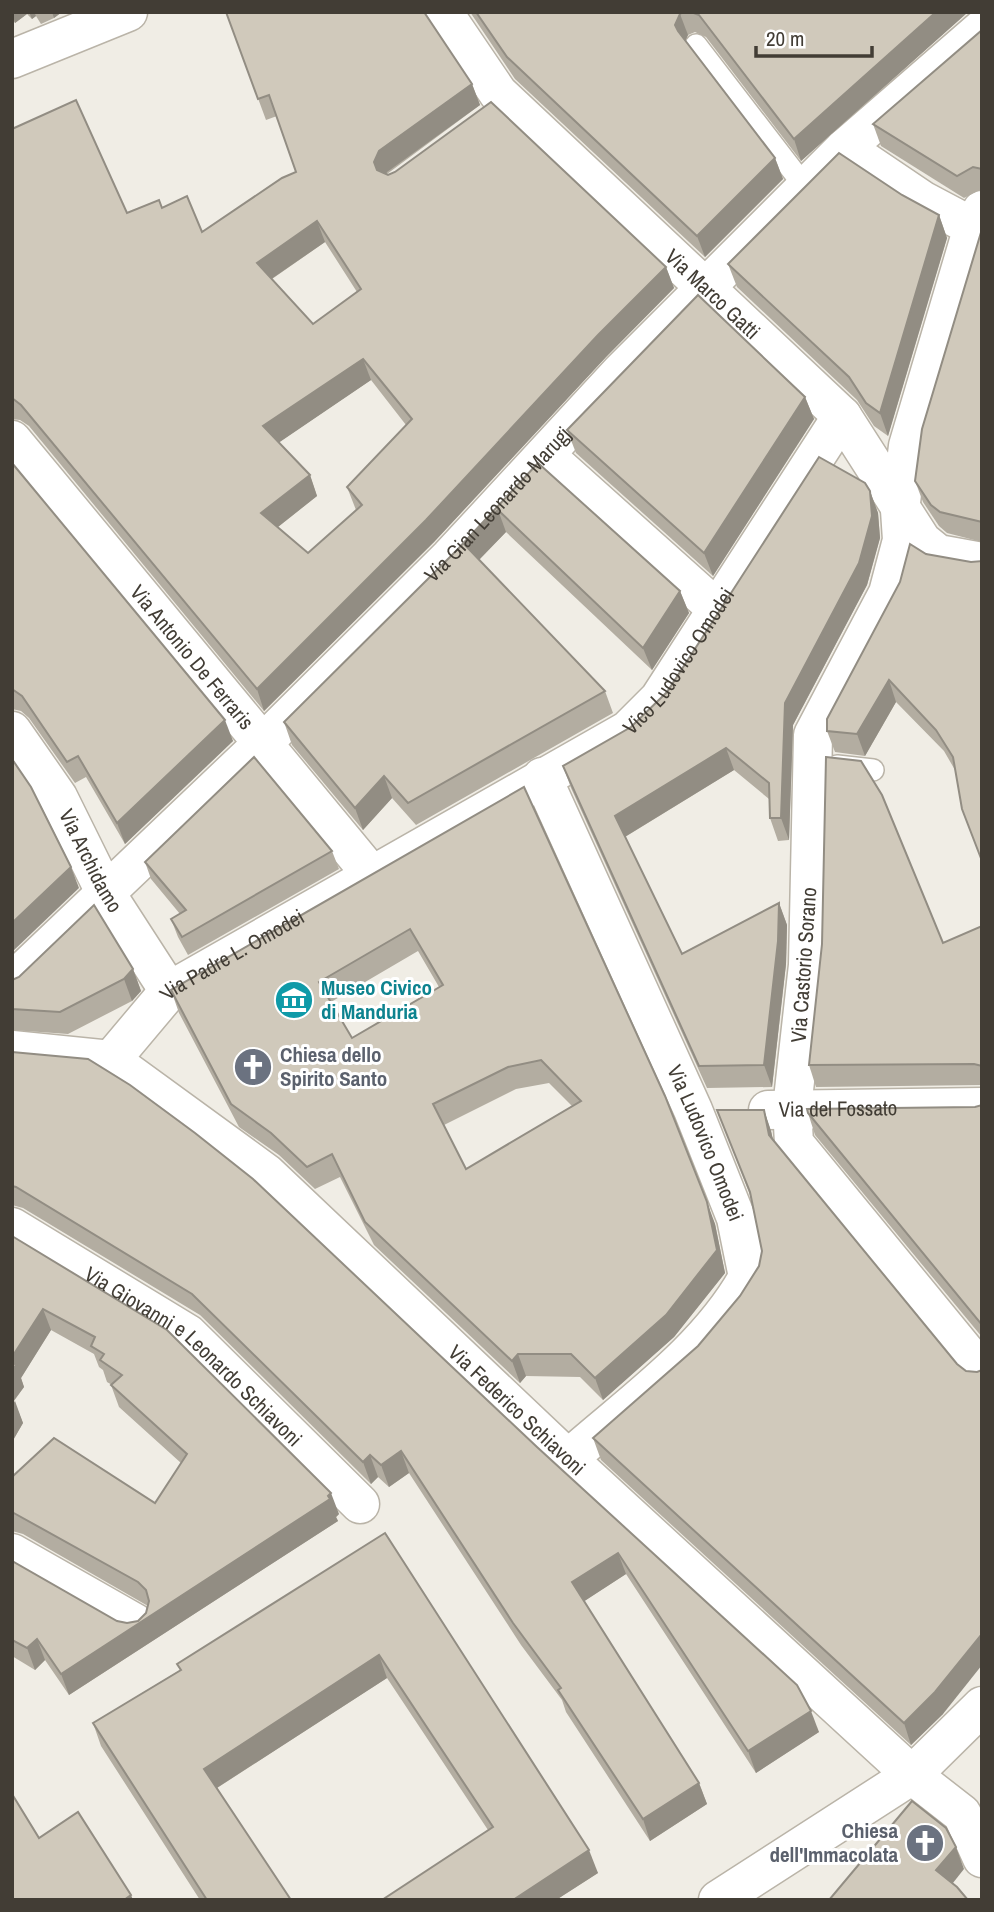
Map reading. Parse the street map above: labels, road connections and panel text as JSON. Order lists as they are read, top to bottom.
{
  "streets": {
    "street": [
      "Via Marco Gatti",
      "Via Gian Leonardo Marugj",
      "Via Antonio De Ferraris",
      "Vico Ludovico Omodei",
      "Via Archidamo",
      "Via Padre L. Omodei",
      "Via Castorio Sorano",
      "Via del Fossato",
      "Via Ludovico Omodei",
      "Via Giovanni e Leonardo Schiavoni",
      "Via Federico Schiavoni"
    ]
  },
  "crossings": [
    ["Via Marco Gatti", "Via Gian Leonardo Marugj"],
    ["Via Marco Gatti", "Vico Ludovico Omodei"],
    ["Via Marco Gatti", "Via Castorio Sorano"],
    ["Via Gian Leonardo Marugj", "Via Antonio De Ferraris"],
    ["Via Gian Leonardo Marugj", "Via Archidamo"],
    ["Via Antonio De Ferraris", "Vico Ludovico Omodei"],
    ["Via Antonio De Ferraris", "Via Padre L. Omodei"],
    ["Vico Ludovico Omodei", "Via Padre L. Omodei"],
    ["Vico Ludovico Omodei", "Via Ludovico Omodei"],
    ["Via Archidamo", "Via Padre L. Omodei"],
    ["Via Padre L. Omodei", "Via Federico Schiavoni"],
    ["Via Castorio Sorano", "Via del Fossato"],
    ["Via del Fossato", "Via Ludovico Omodei"],
    ["Via Ludovico Omodei", "Via Federico Schiavoni"]
  ],
  "places": {
    "museum": ["Museo Civico di Manduria"],
    "church": ["Chiesa dello Spirito Santo", "Chiesa dell'Immacolata"]
  },
  "scale_bar": "20 m"
}
